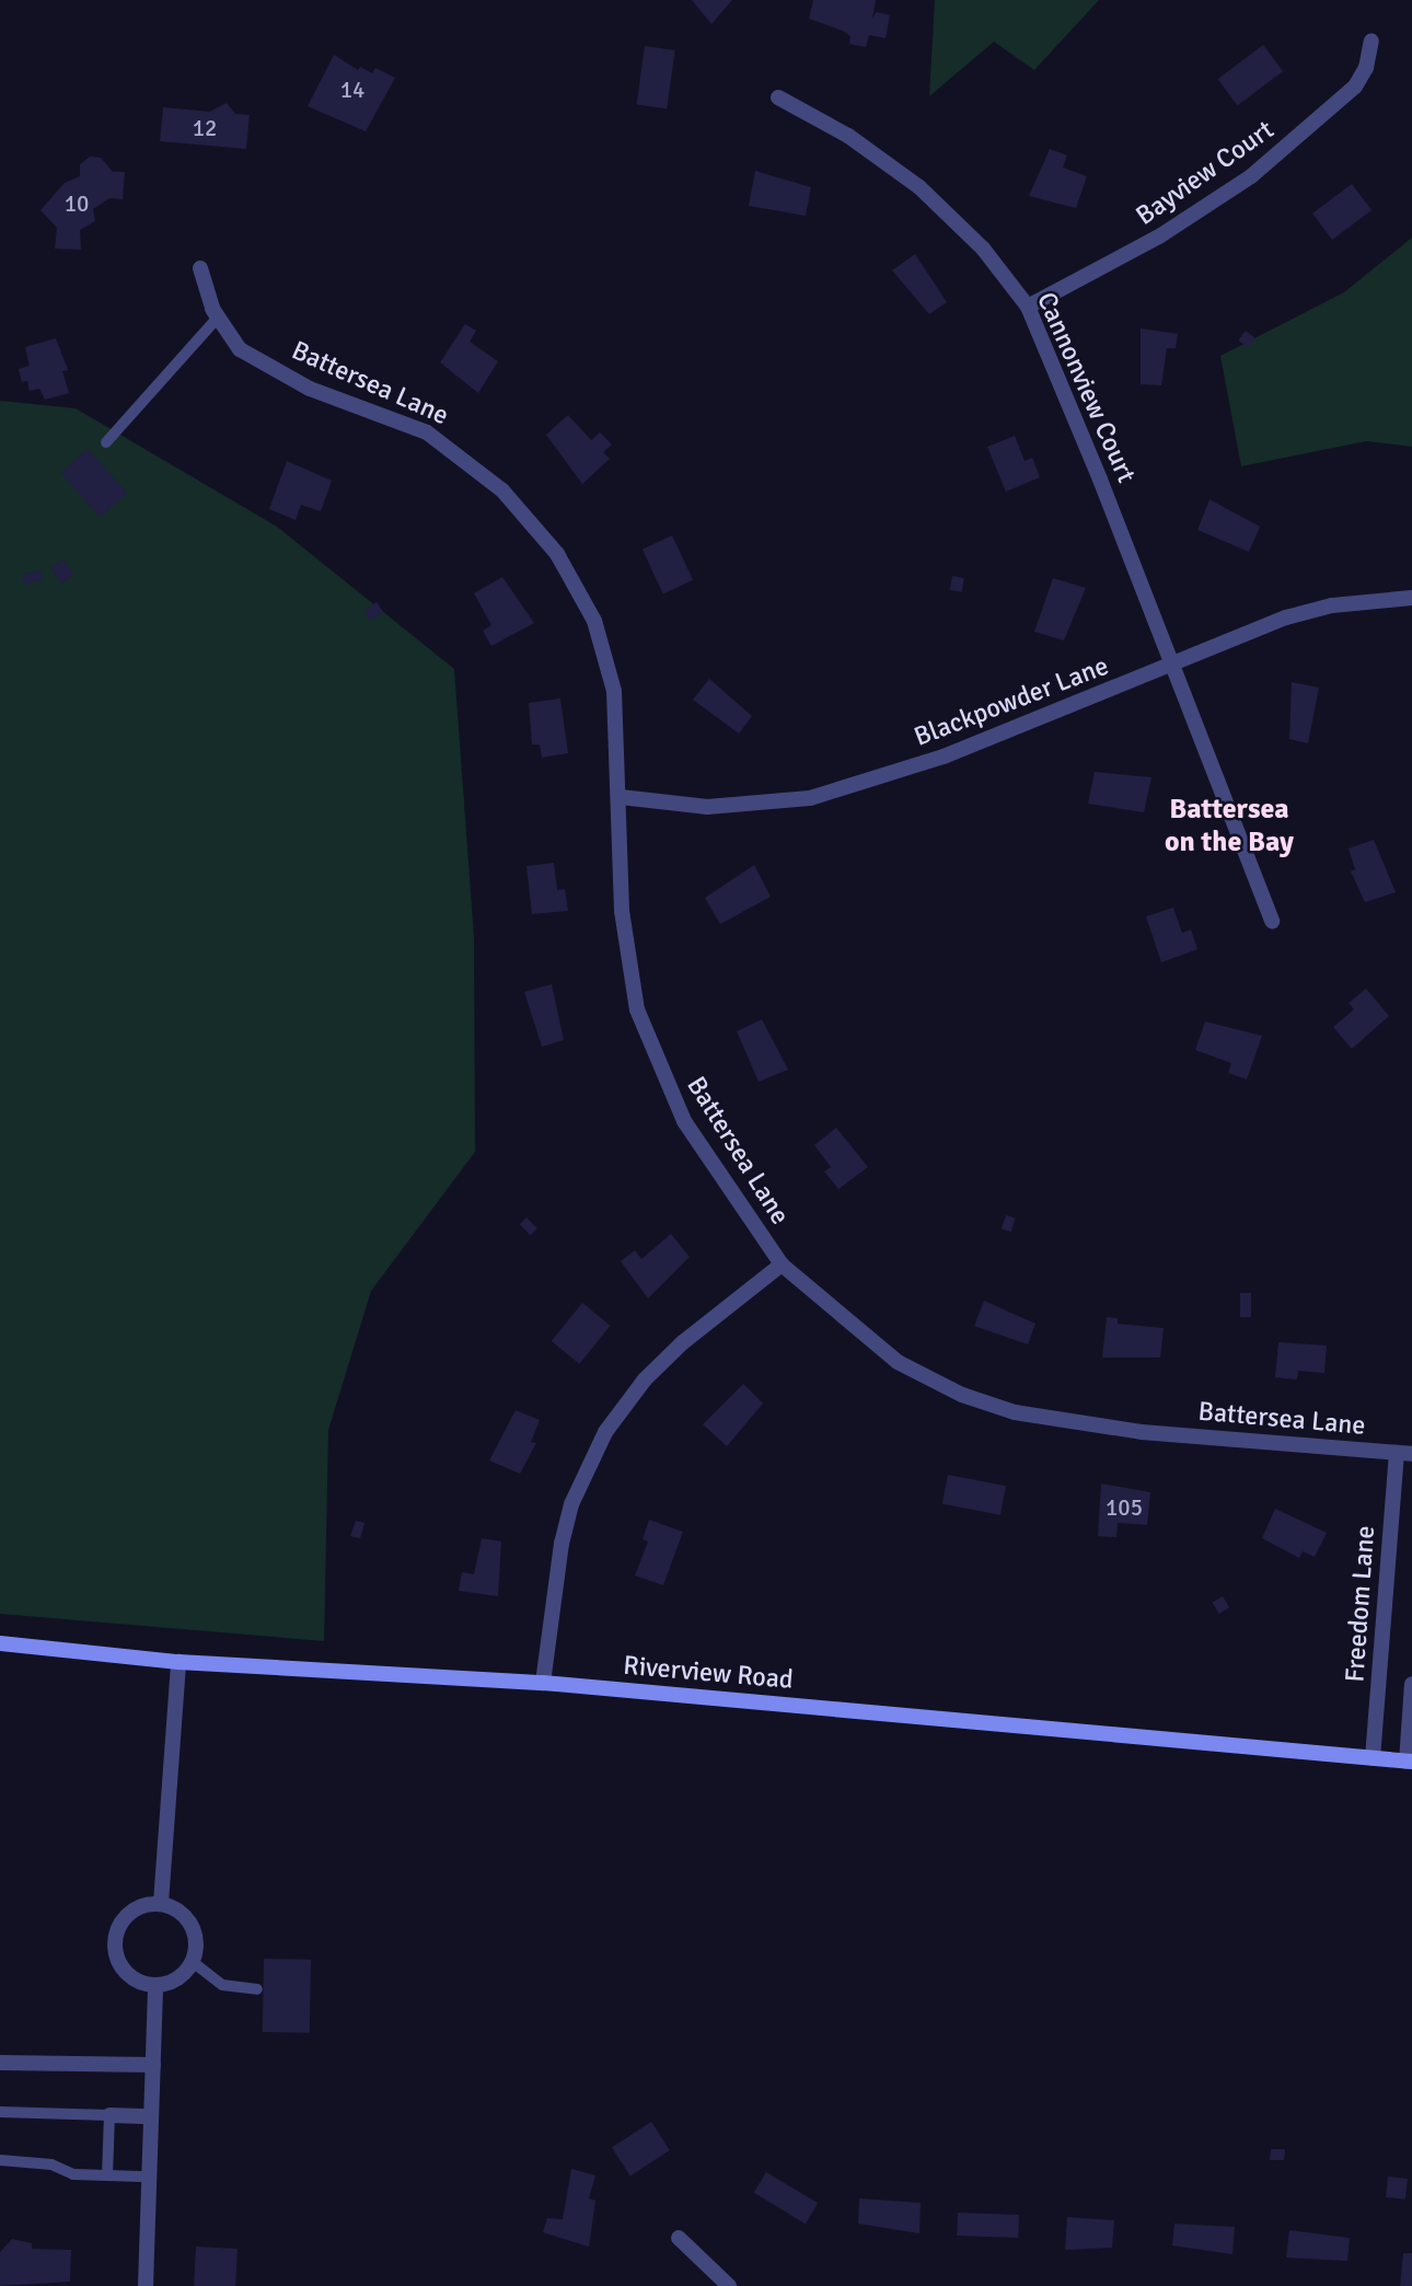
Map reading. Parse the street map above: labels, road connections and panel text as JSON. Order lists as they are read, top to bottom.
{
  "streets": {
    "street": [
      "Bayview Court",
      "Battersea Lane",
      "Cannonview Court",
      "Blackpowder Lane",
      "Freedom Lane",
      "Riverview Road"
    ]
  },
  "crossings": [
    ["Bayview Court", "Cannonview Court"],
    ["Battersea Lane", "Blackpowder Lane"],
    ["Battersea Lane", "Freedom Lane"],
    ["Cannonview Court", "Blackpowder Lane"],
    ["Freedom Lane", "Riverview Road"]
  ],
  "districts": ["Battersea on the Bay"],
  "house_numbers": [
    "14",
    "12",
    "10",
    "105"
  ]
}
